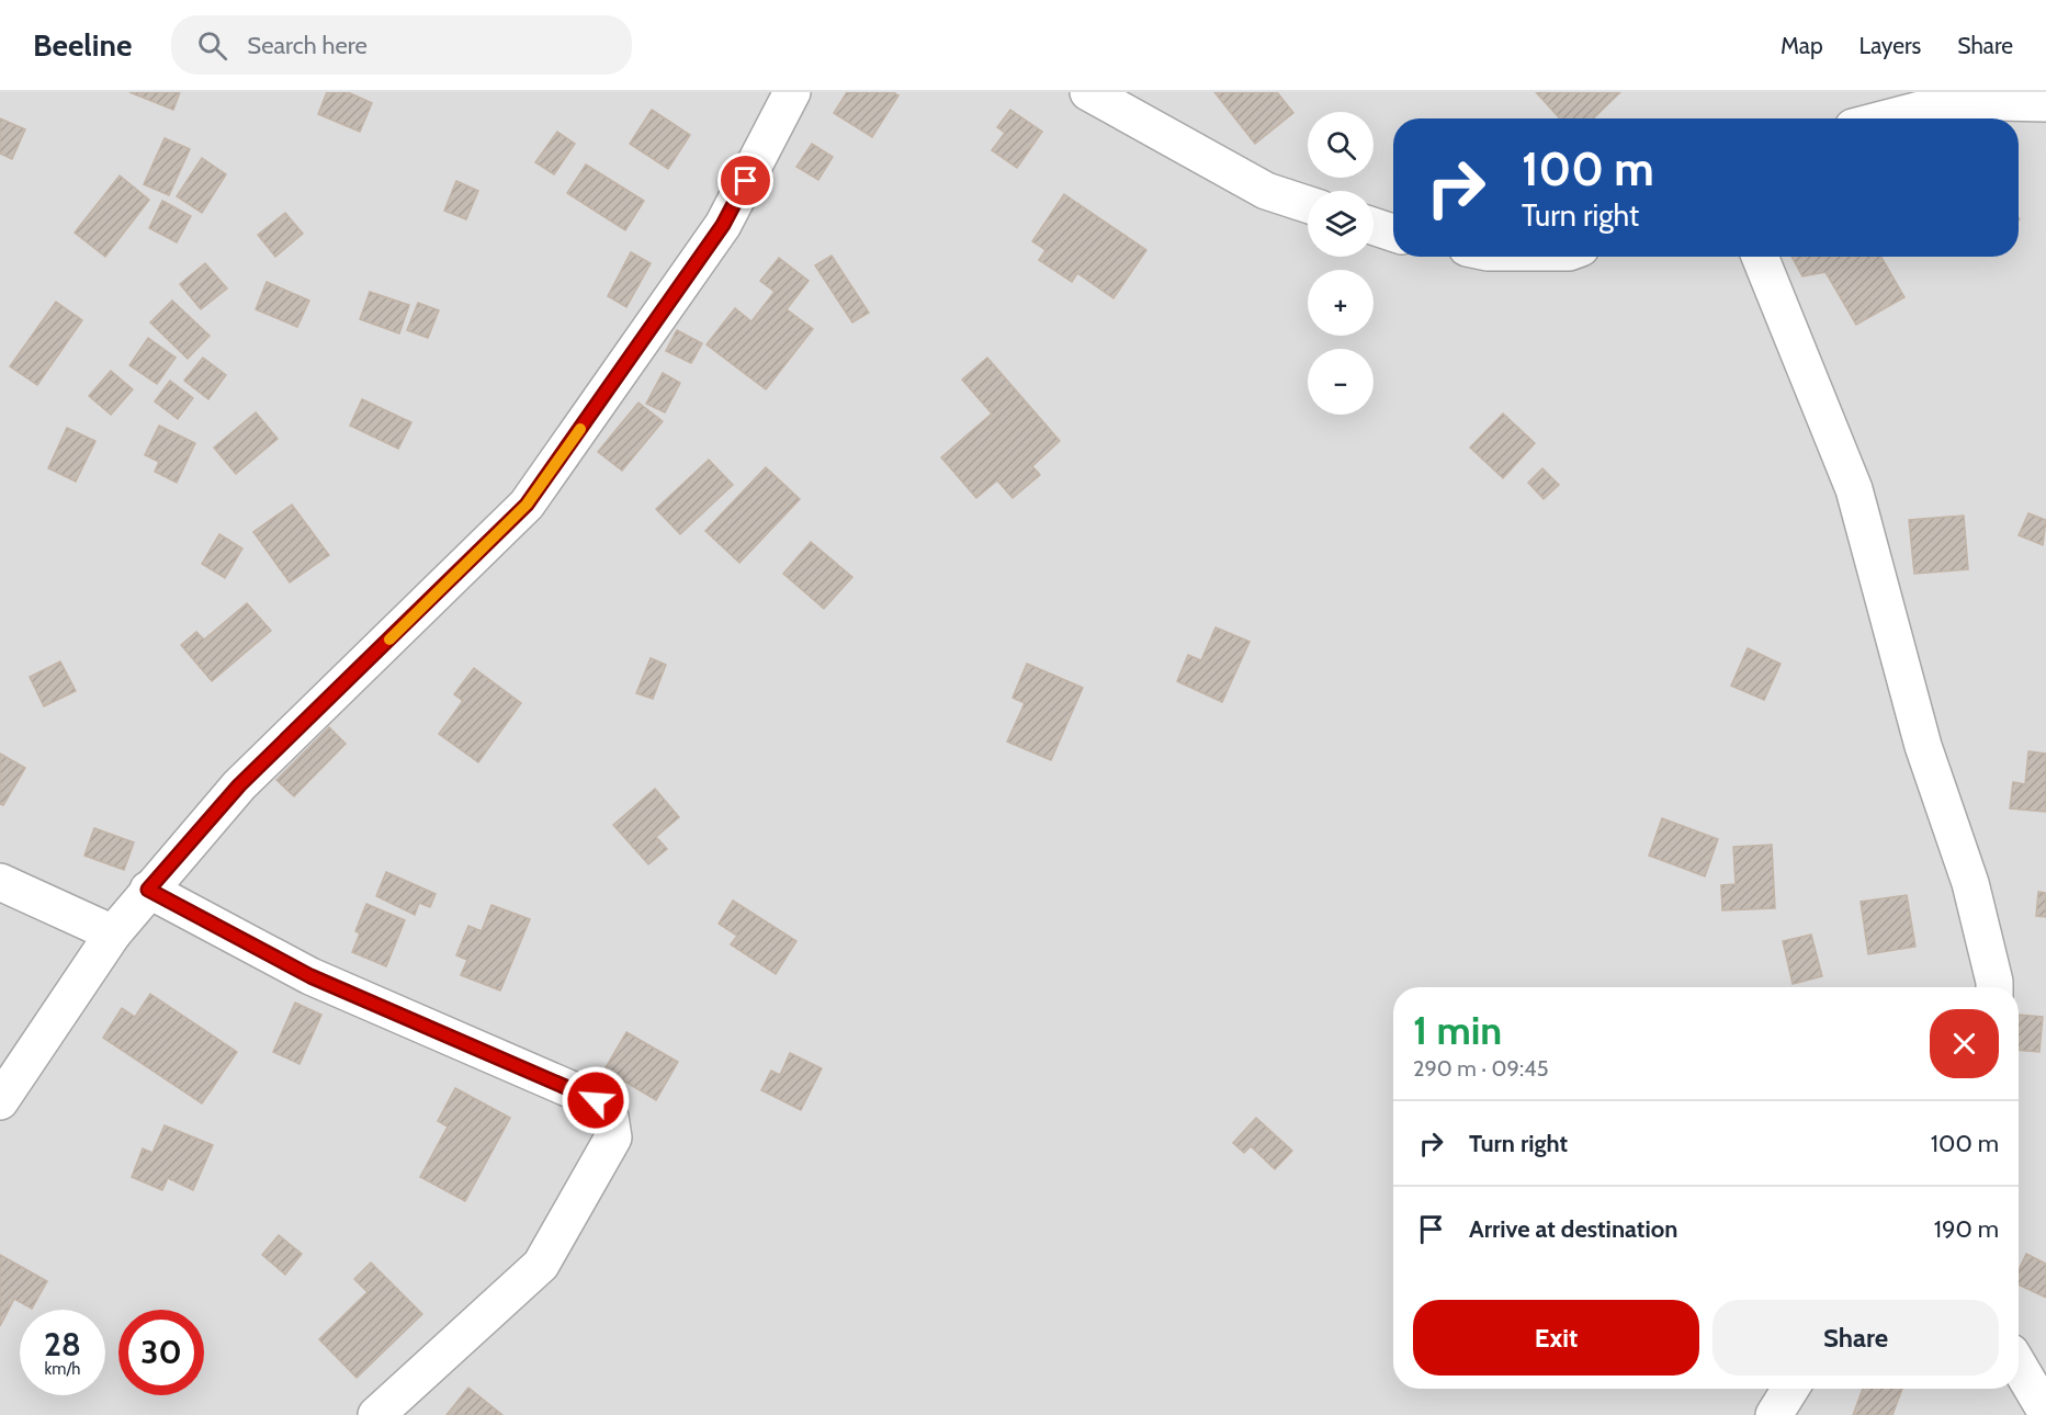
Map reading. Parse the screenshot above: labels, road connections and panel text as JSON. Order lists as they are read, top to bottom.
{
  "page": {
    "header": "Beeline",
    "search": "Search here",
    "nav": ["Map", "Layers", "Share"],
    "map_buttons": ["+", "−"],
    "turn": ["100 m", "Turn right"],
    "heading": ["1 min", "290 m · 09:45"],
    "list": [
      {
        "name": "Turn right",
        "value": "100 m"
      },
      {
        "name": "Arrive at destination",
        "value": "190 m"
      }
    ],
    "buttons": ["Exit", "Share"],
    "speed": "28 km/h",
    "limit": "30"
  }
}
